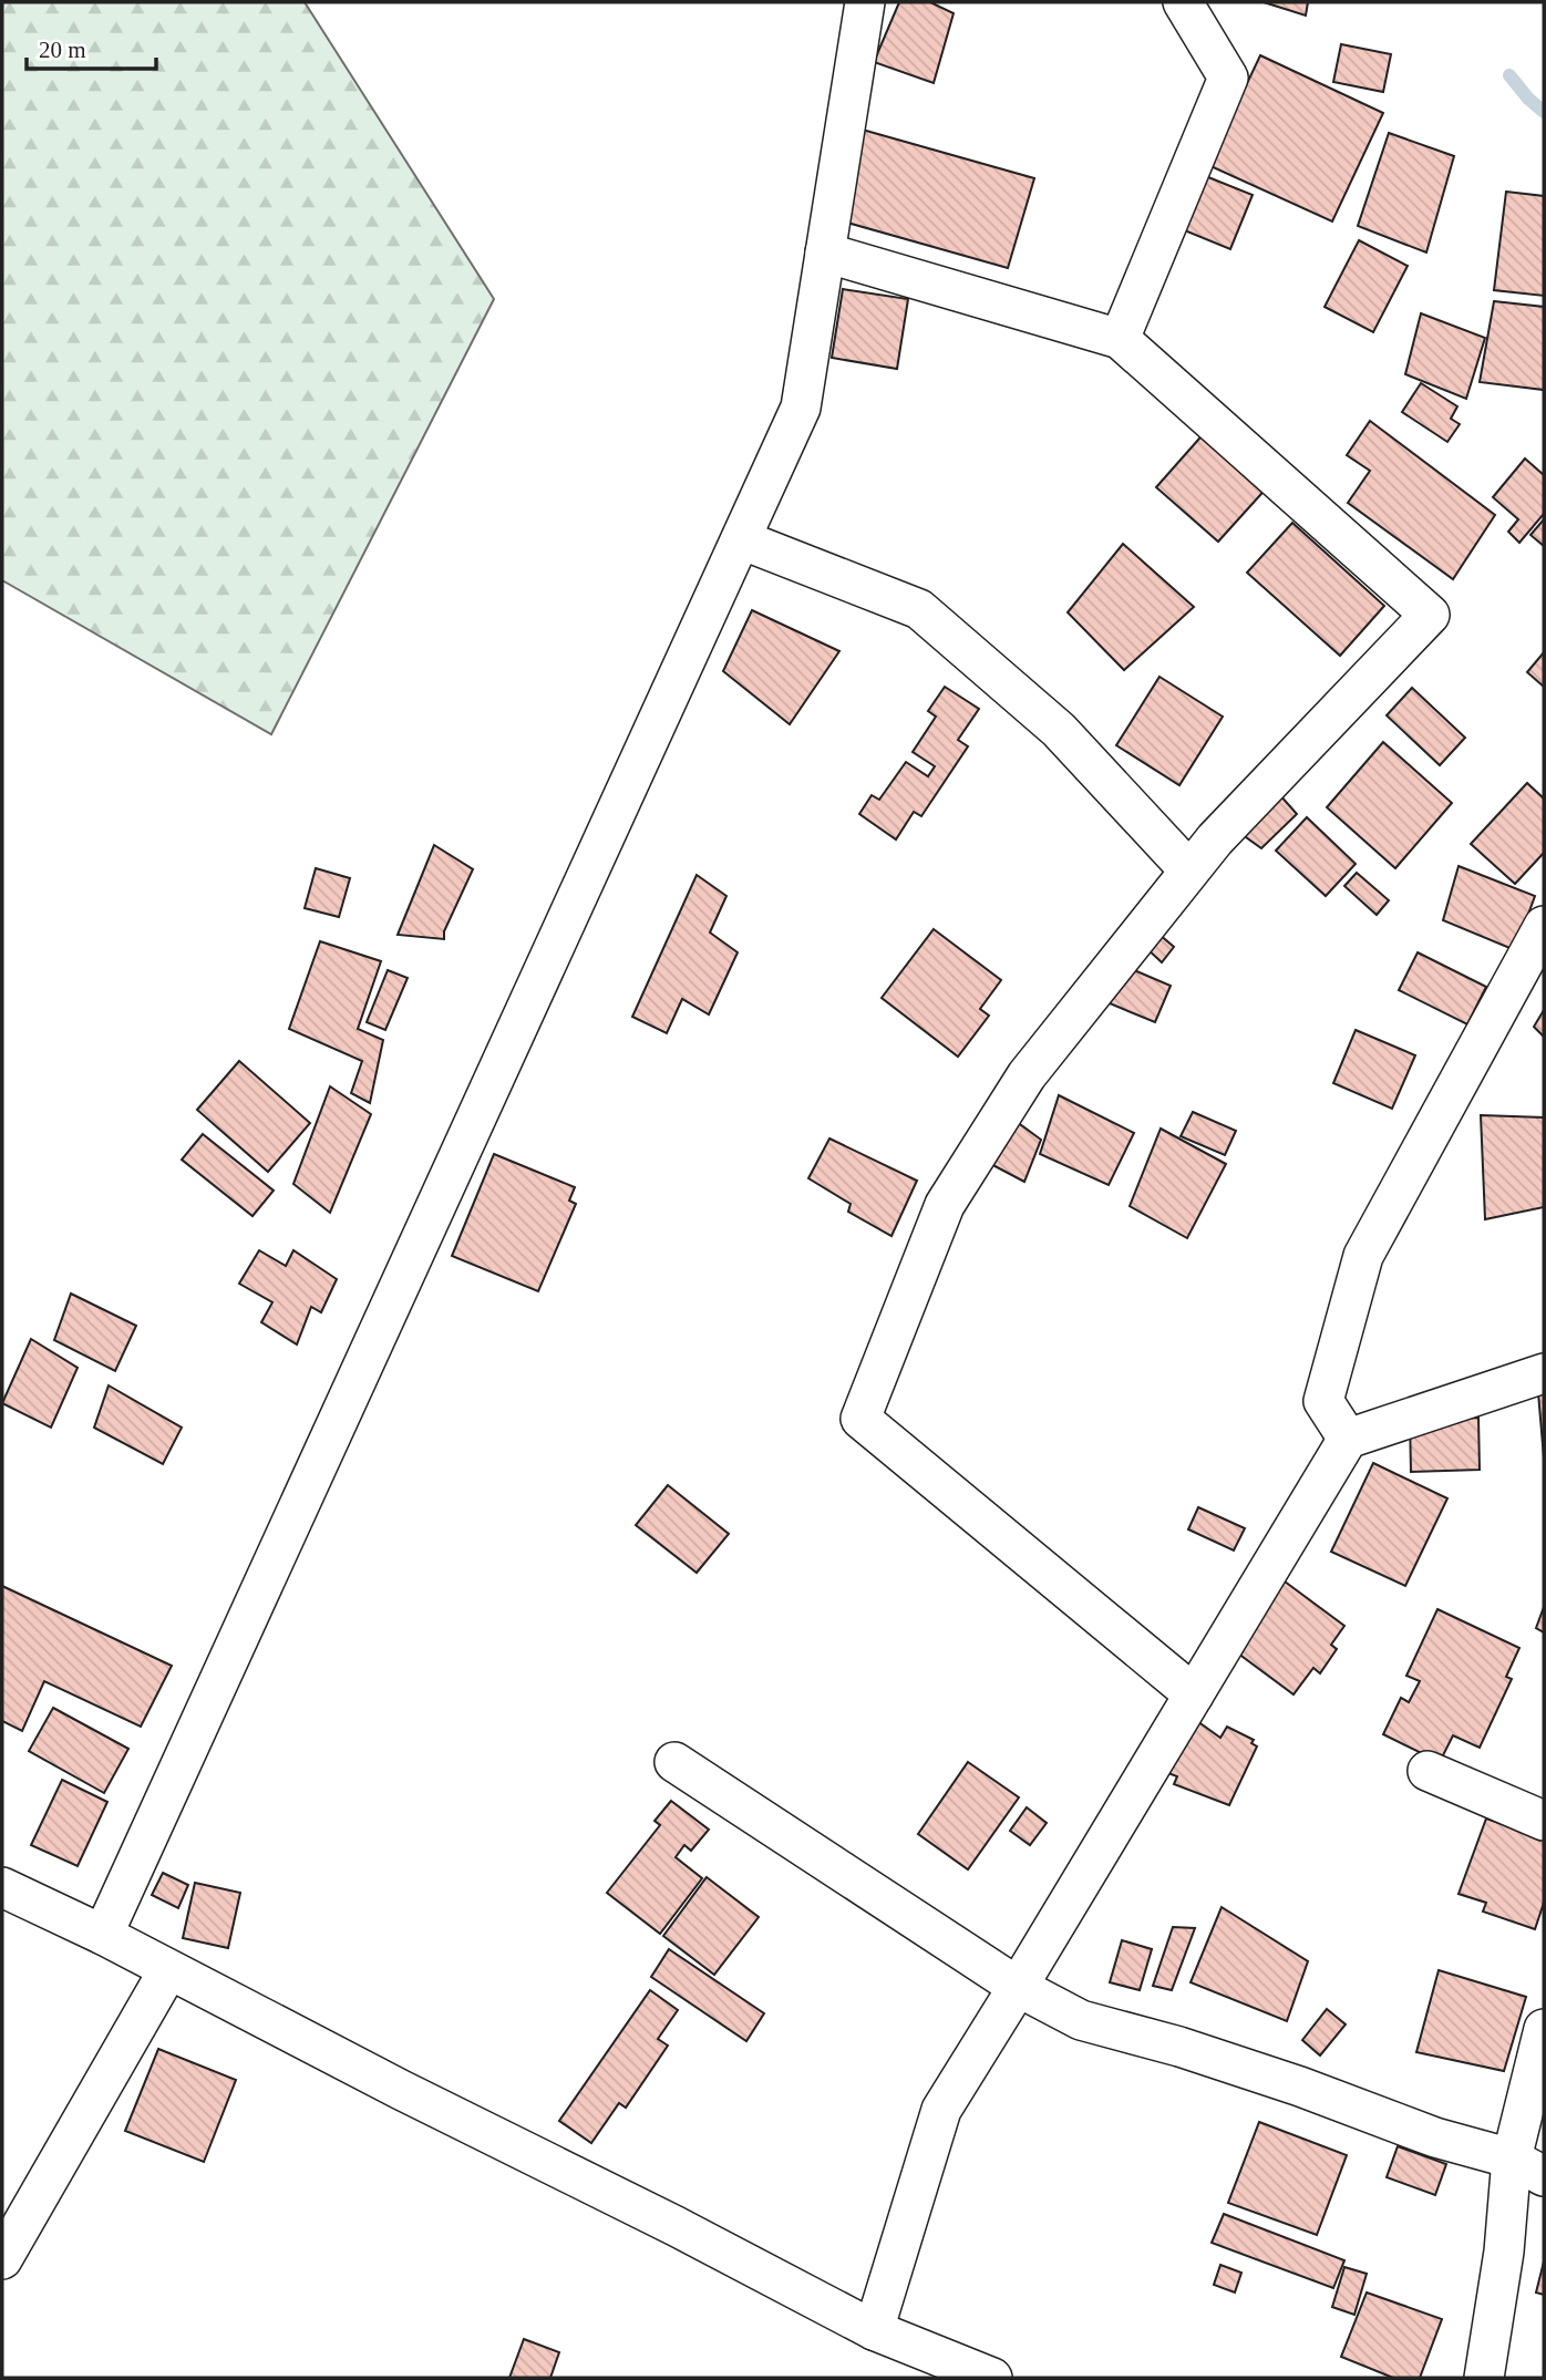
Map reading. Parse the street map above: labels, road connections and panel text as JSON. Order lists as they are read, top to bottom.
{
  "scale_bar": "20 m"
}
